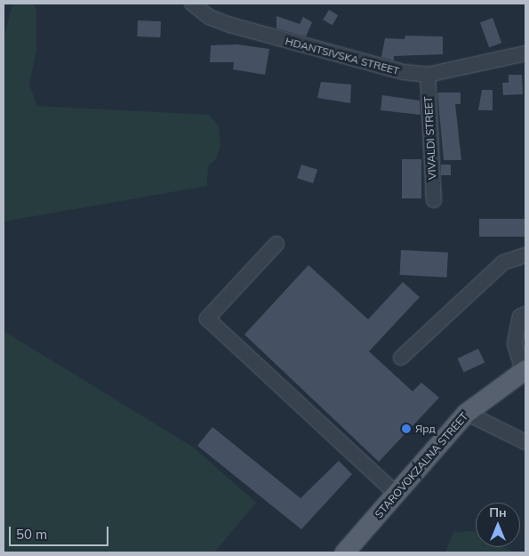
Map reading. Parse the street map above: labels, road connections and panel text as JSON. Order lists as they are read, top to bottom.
{
  "streets": {
    "main road": ["STAROVOKZALNA STREET"],
    "street": ["HDANTSIVSKA STREET", "VIVALDI STREET"]
  },
  "crossings": [
    ["HDANTSIVSKA STREET", "VIVALDI STREET"]
  ],
  "places": ["Ярд"],
  "scale_bar": "50 m",
  "north": "top"
}
